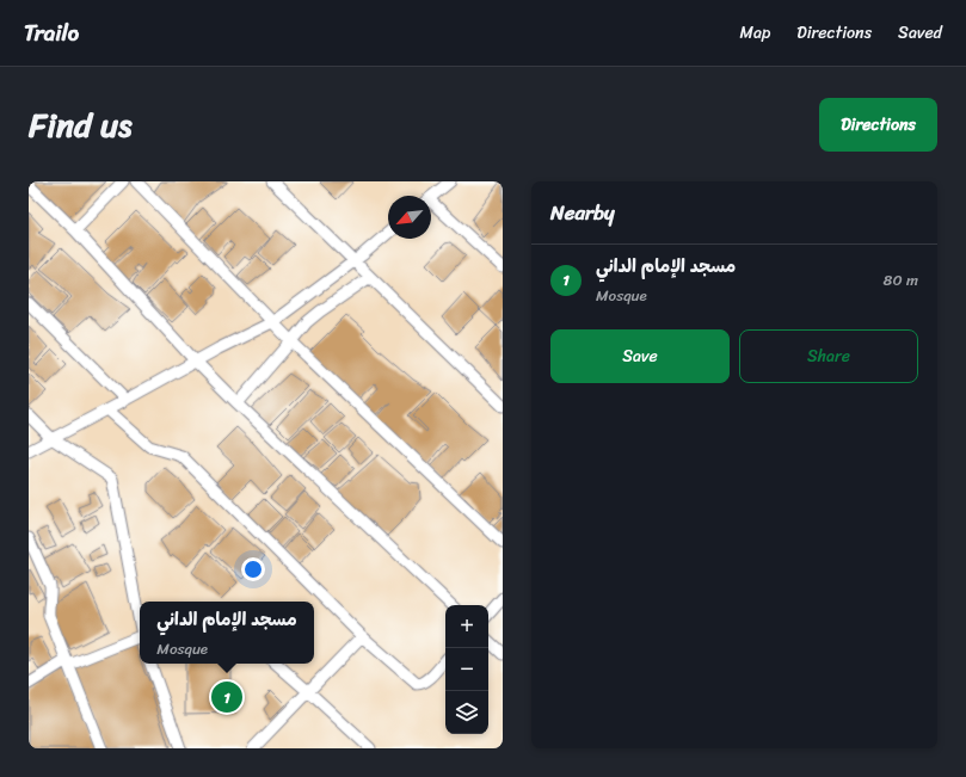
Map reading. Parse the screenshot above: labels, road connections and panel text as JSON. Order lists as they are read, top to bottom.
{
  "north": "bottom left",
  "page": {
    "header": "Trailo",
    "nav": ["Map", "Directions", "Saved"],
    "title": "Find us",
    "buttons": [
      "Directions",
      ["Save", "Share"]
    ],
    "heading": "Nearby",
    "list": [
      {
        "mark": "1",
        "name": "مسجد الإمام الداني",
        "note": "Mosque",
        "value": "80 m"
      }
    ],
    "popup": ["مسجد الإمام الداني", "Mosque"],
    "map_buttons": ["+", "−"],
    "pins": "1"
  }
}
